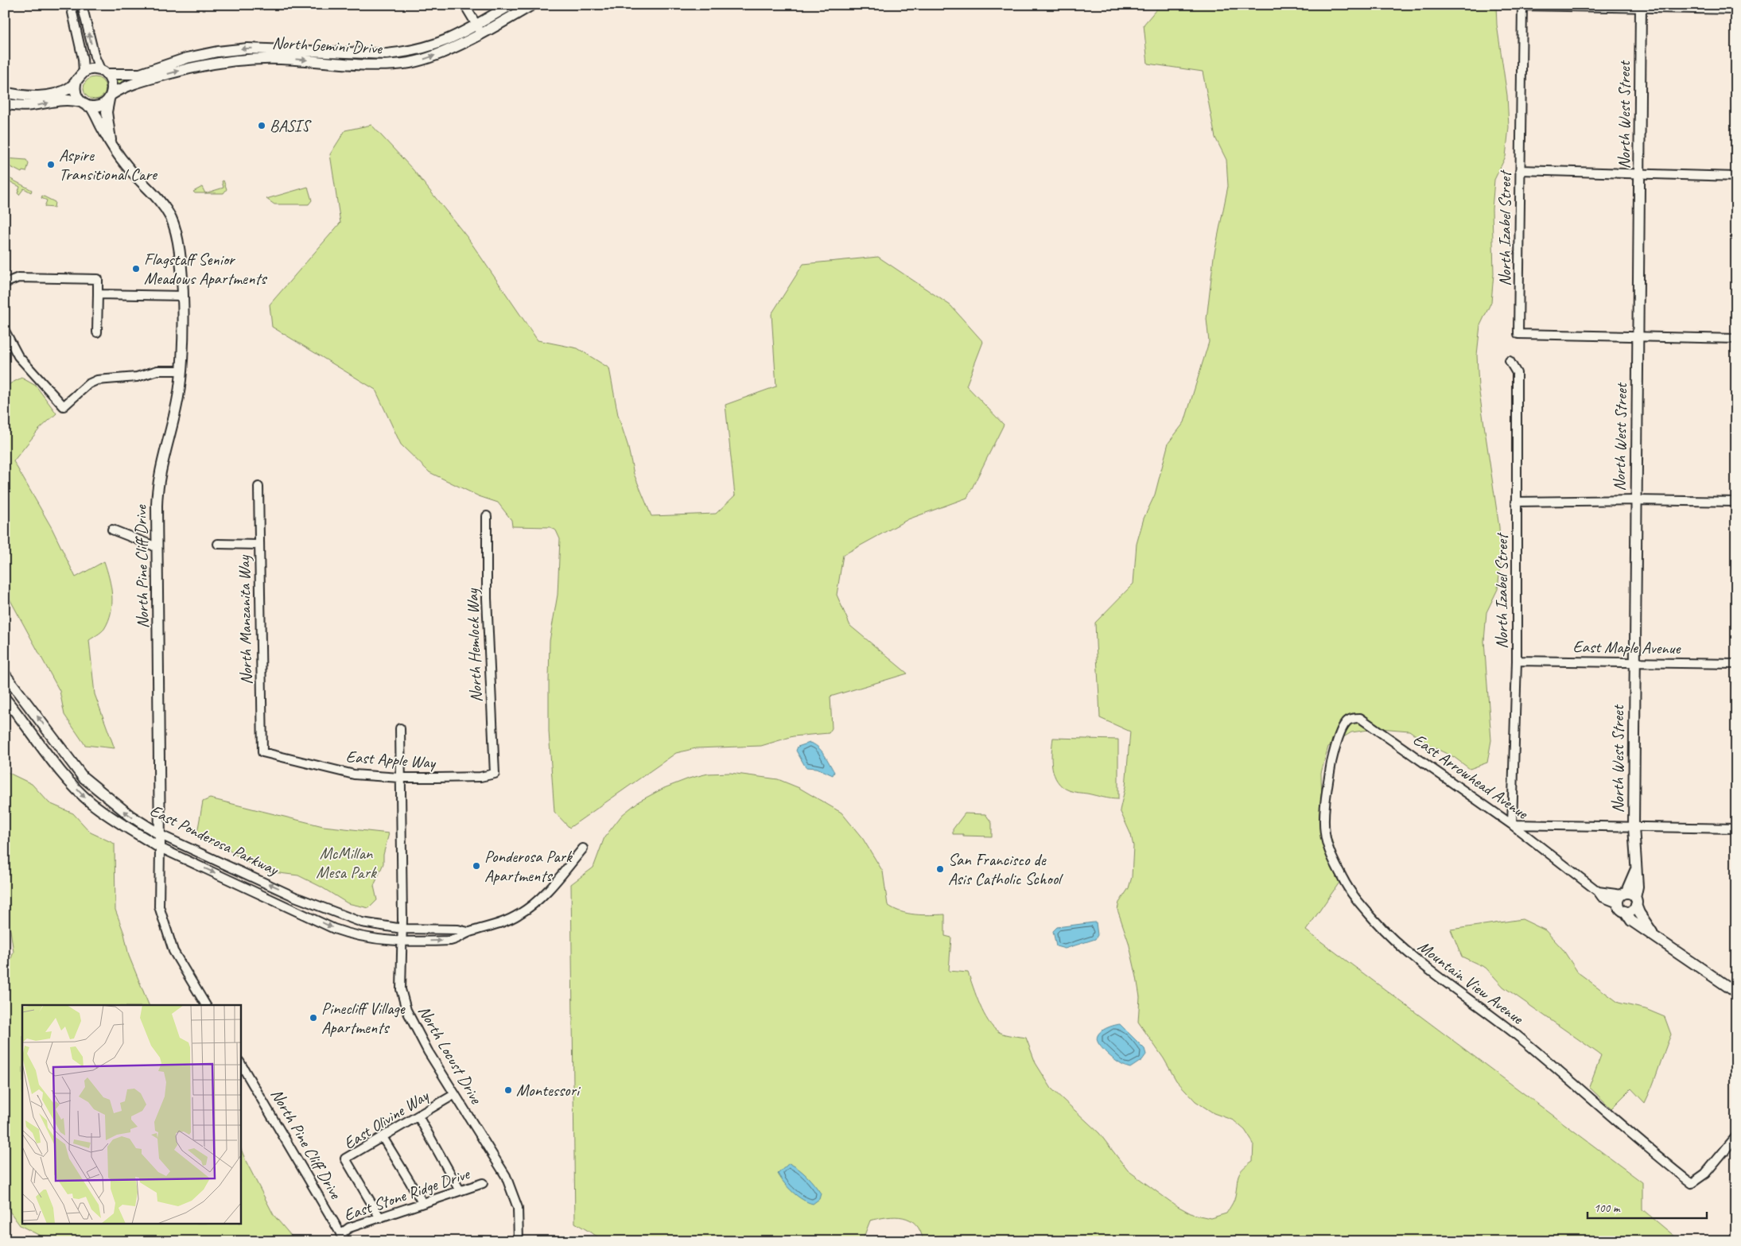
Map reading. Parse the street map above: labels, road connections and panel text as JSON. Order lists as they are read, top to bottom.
{
  "streets": {
    "street": [
      "North Gemini Drive",
      "North West Street",
      "North Izabel Street",
      "North Pine Cliff Drive",
      "North Manzanita Way",
      "North Hemlock Way",
      "East Maple Avenue",
      "East Apple Way",
      "East Arrowhead Avenue",
      "East Ponderosa Parkway",
      "Mountain View Avenue",
      "North Locust Drive",
      "East Olivine Way",
      "East Stone Ridge Drive"
    ]
  },
  "crossings": [
    ["North Gemini Drive", "North Pine Cliff Drive"],
    ["North West Street", "North Izabel Street"],
    ["North West Street", "East Maple Avenue"],
    ["North West Street", "East Arrowhead Avenue"],
    ["North Izabel Street", "East Maple Avenue"],
    ["North Izabel Street", "East Arrowhead Avenue"],
    ["North Pine Cliff Drive", "East Ponderosa Parkway"],
    ["North Pine Cliff Drive", "East Stone Ridge Drive"],
    ["North Manzanita Way", "East Apple Way"],
    ["North Hemlock Way", "East Apple Way"],
    ["East Apple Way", "North Locust Drive"],
    ["East Arrowhead Avenue", "Mountain View Avenue"],
    ["East Ponderosa Parkway", "North Locust Drive"],
    ["North Locust Drive", "East Olivine Way"],
    ["East Olivine Way", "East Stone Ridge Drive"]
  ],
  "parks": ["McMillan Mesa Park"],
  "places": [
    "BASIS",
    "Aspire Transitional Care",
    "Flagstaff Senior Meadows Apartments",
    "Ponderosa Park Apartments",
    "San Francisco de Asis Catholic School",
    "Pinecliff Village Apartments",
    "Montessori"
  ],
  "scale_bar": "100 m"
}
